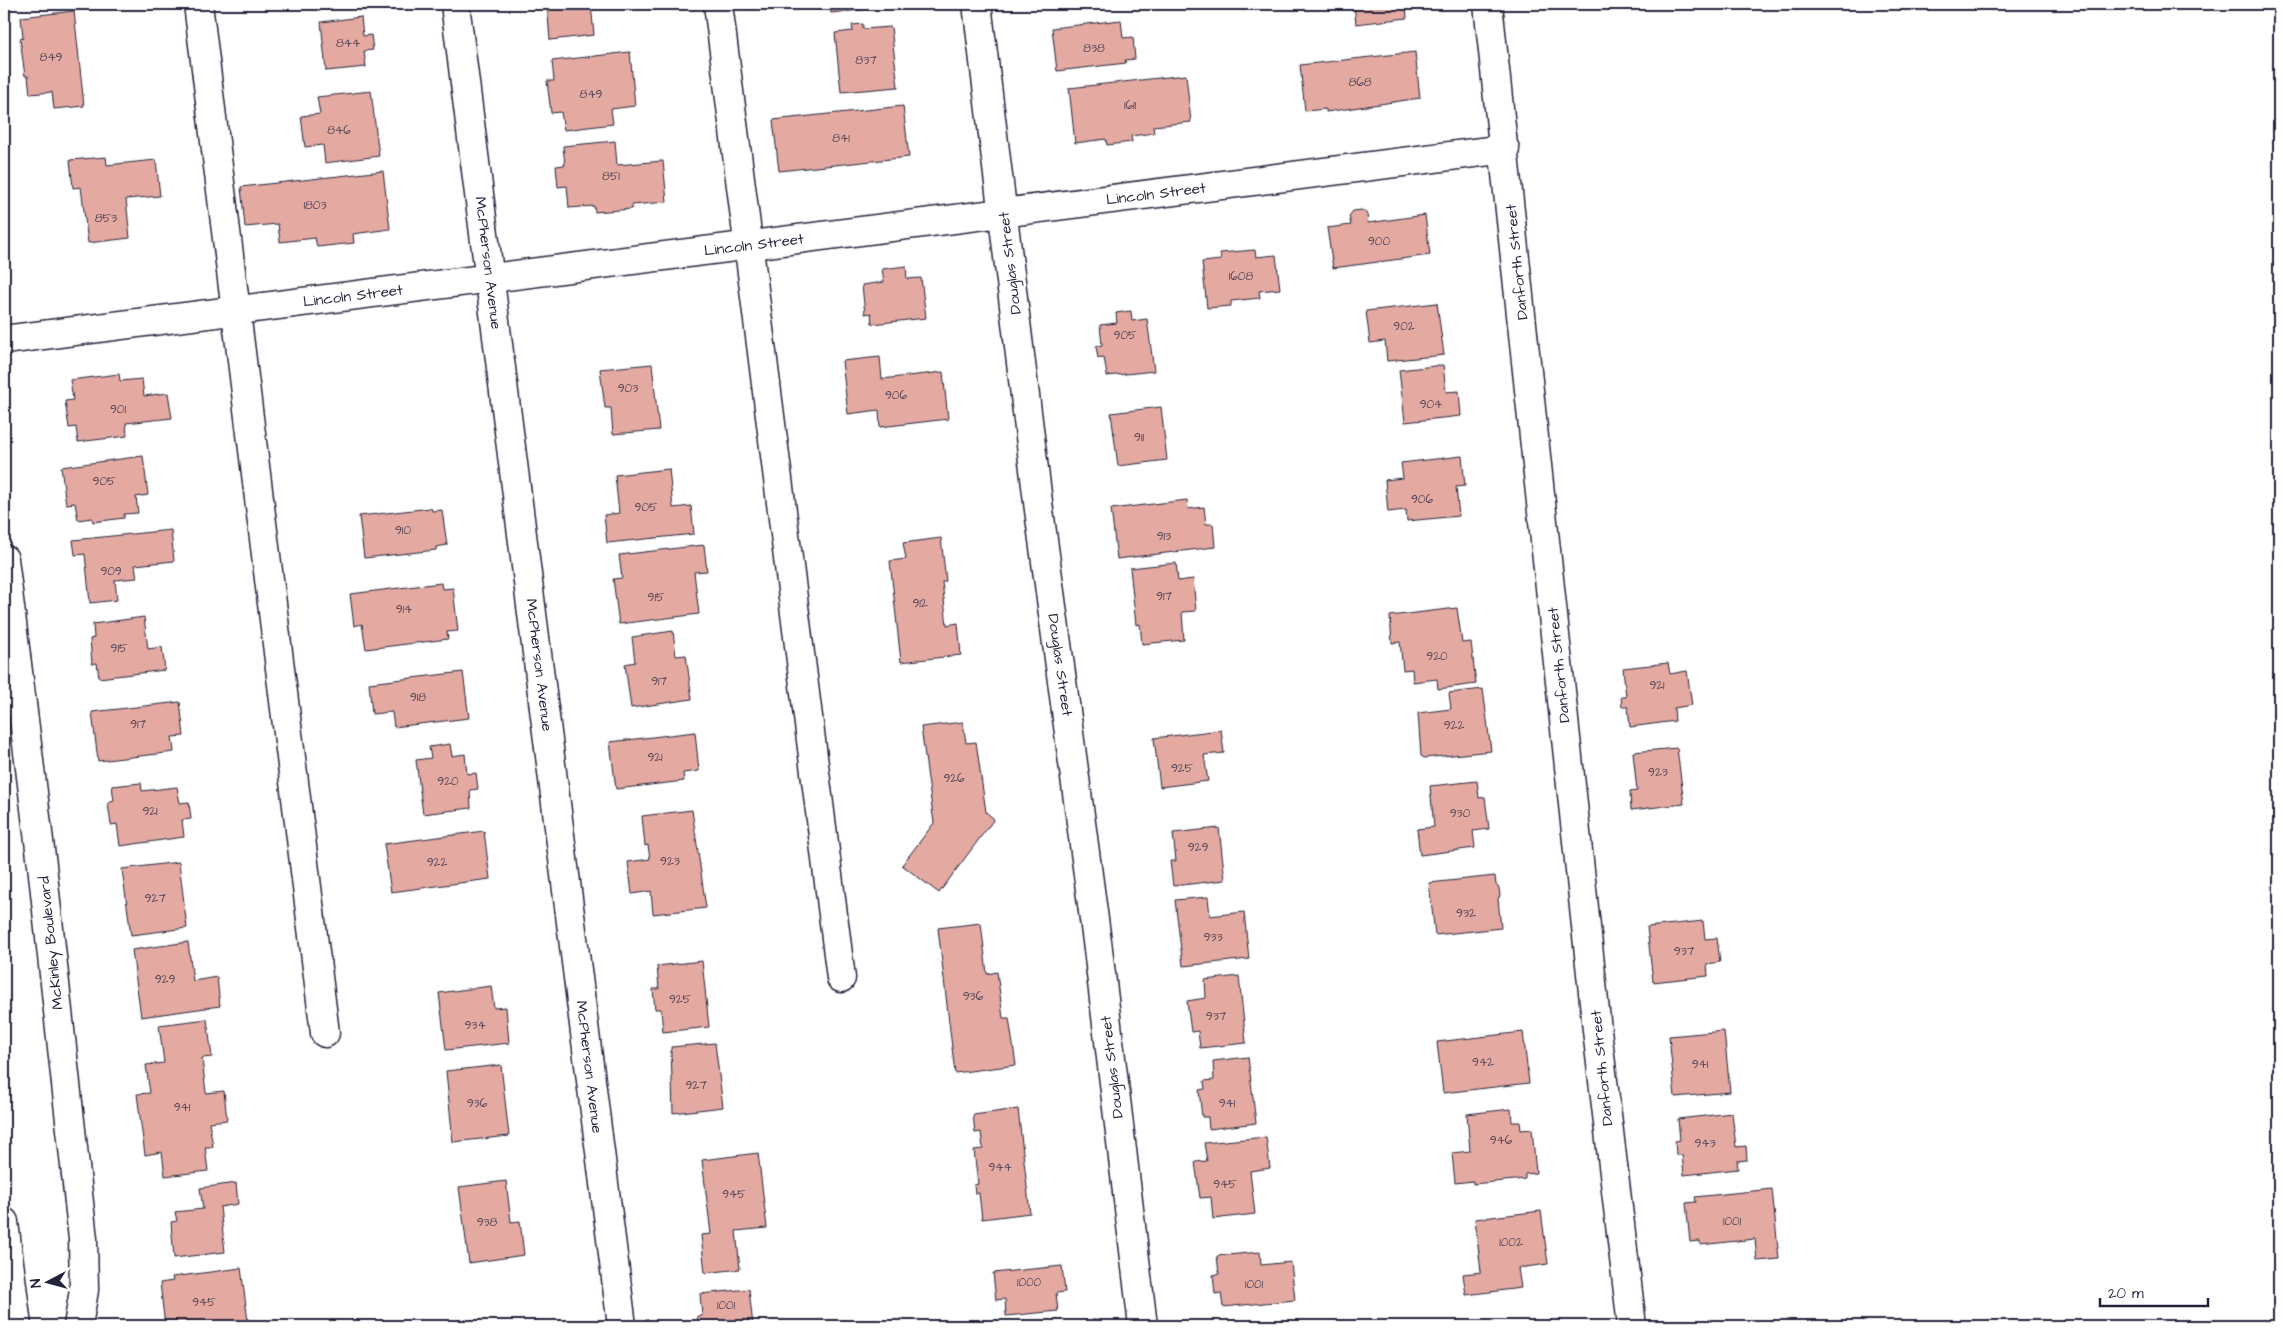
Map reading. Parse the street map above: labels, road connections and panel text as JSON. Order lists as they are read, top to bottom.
{
  "streets": {
    "street": [
      "Lincoln Street",
      "Danforth Street",
      "McPherson Avenue",
      "Douglas Street",
      "McKinley Boulevard"
    ]
  },
  "crossings": [
    ["Lincoln Street", "Danforth Street"],
    ["Lincoln Street", "McPherson Avenue"],
    ["Lincoln Street", "Douglas Street"]
  ],
  "house_numbers": [
    "844",
    "838",
    "849",
    "837",
    "868",
    "849",
    "1611",
    "846",
    "841",
    "851",
    "1803",
    "853",
    "900",
    "1608",
    "902",
    "905",
    "903",
    "906",
    "904",
    "901",
    "911",
    "905",
    "906",
    "905",
    "910",
    "913",
    "909",
    "917",
    "915",
    "912",
    "914",
    "915",
    "920",
    "917",
    "921",
    "918",
    "917",
    "922",
    "921",
    "925",
    "923",
    "926",
    "920",
    "921",
    "930",
    "929",
    "923",
    "922",
    "927",
    "932",
    "933",
    "937",
    "929",
    "936",
    "925",
    "937",
    "934",
    "942",
    "941",
    "927",
    "936",
    "941",
    "941",
    "946",
    "943",
    "944",
    "945",
    "945",
    "1001",
    "938",
    "1002",
    "1000",
    "1001",
    "945",
    "1001"
  ],
  "scale_bar": "20 m",
  "north": "left"
}
